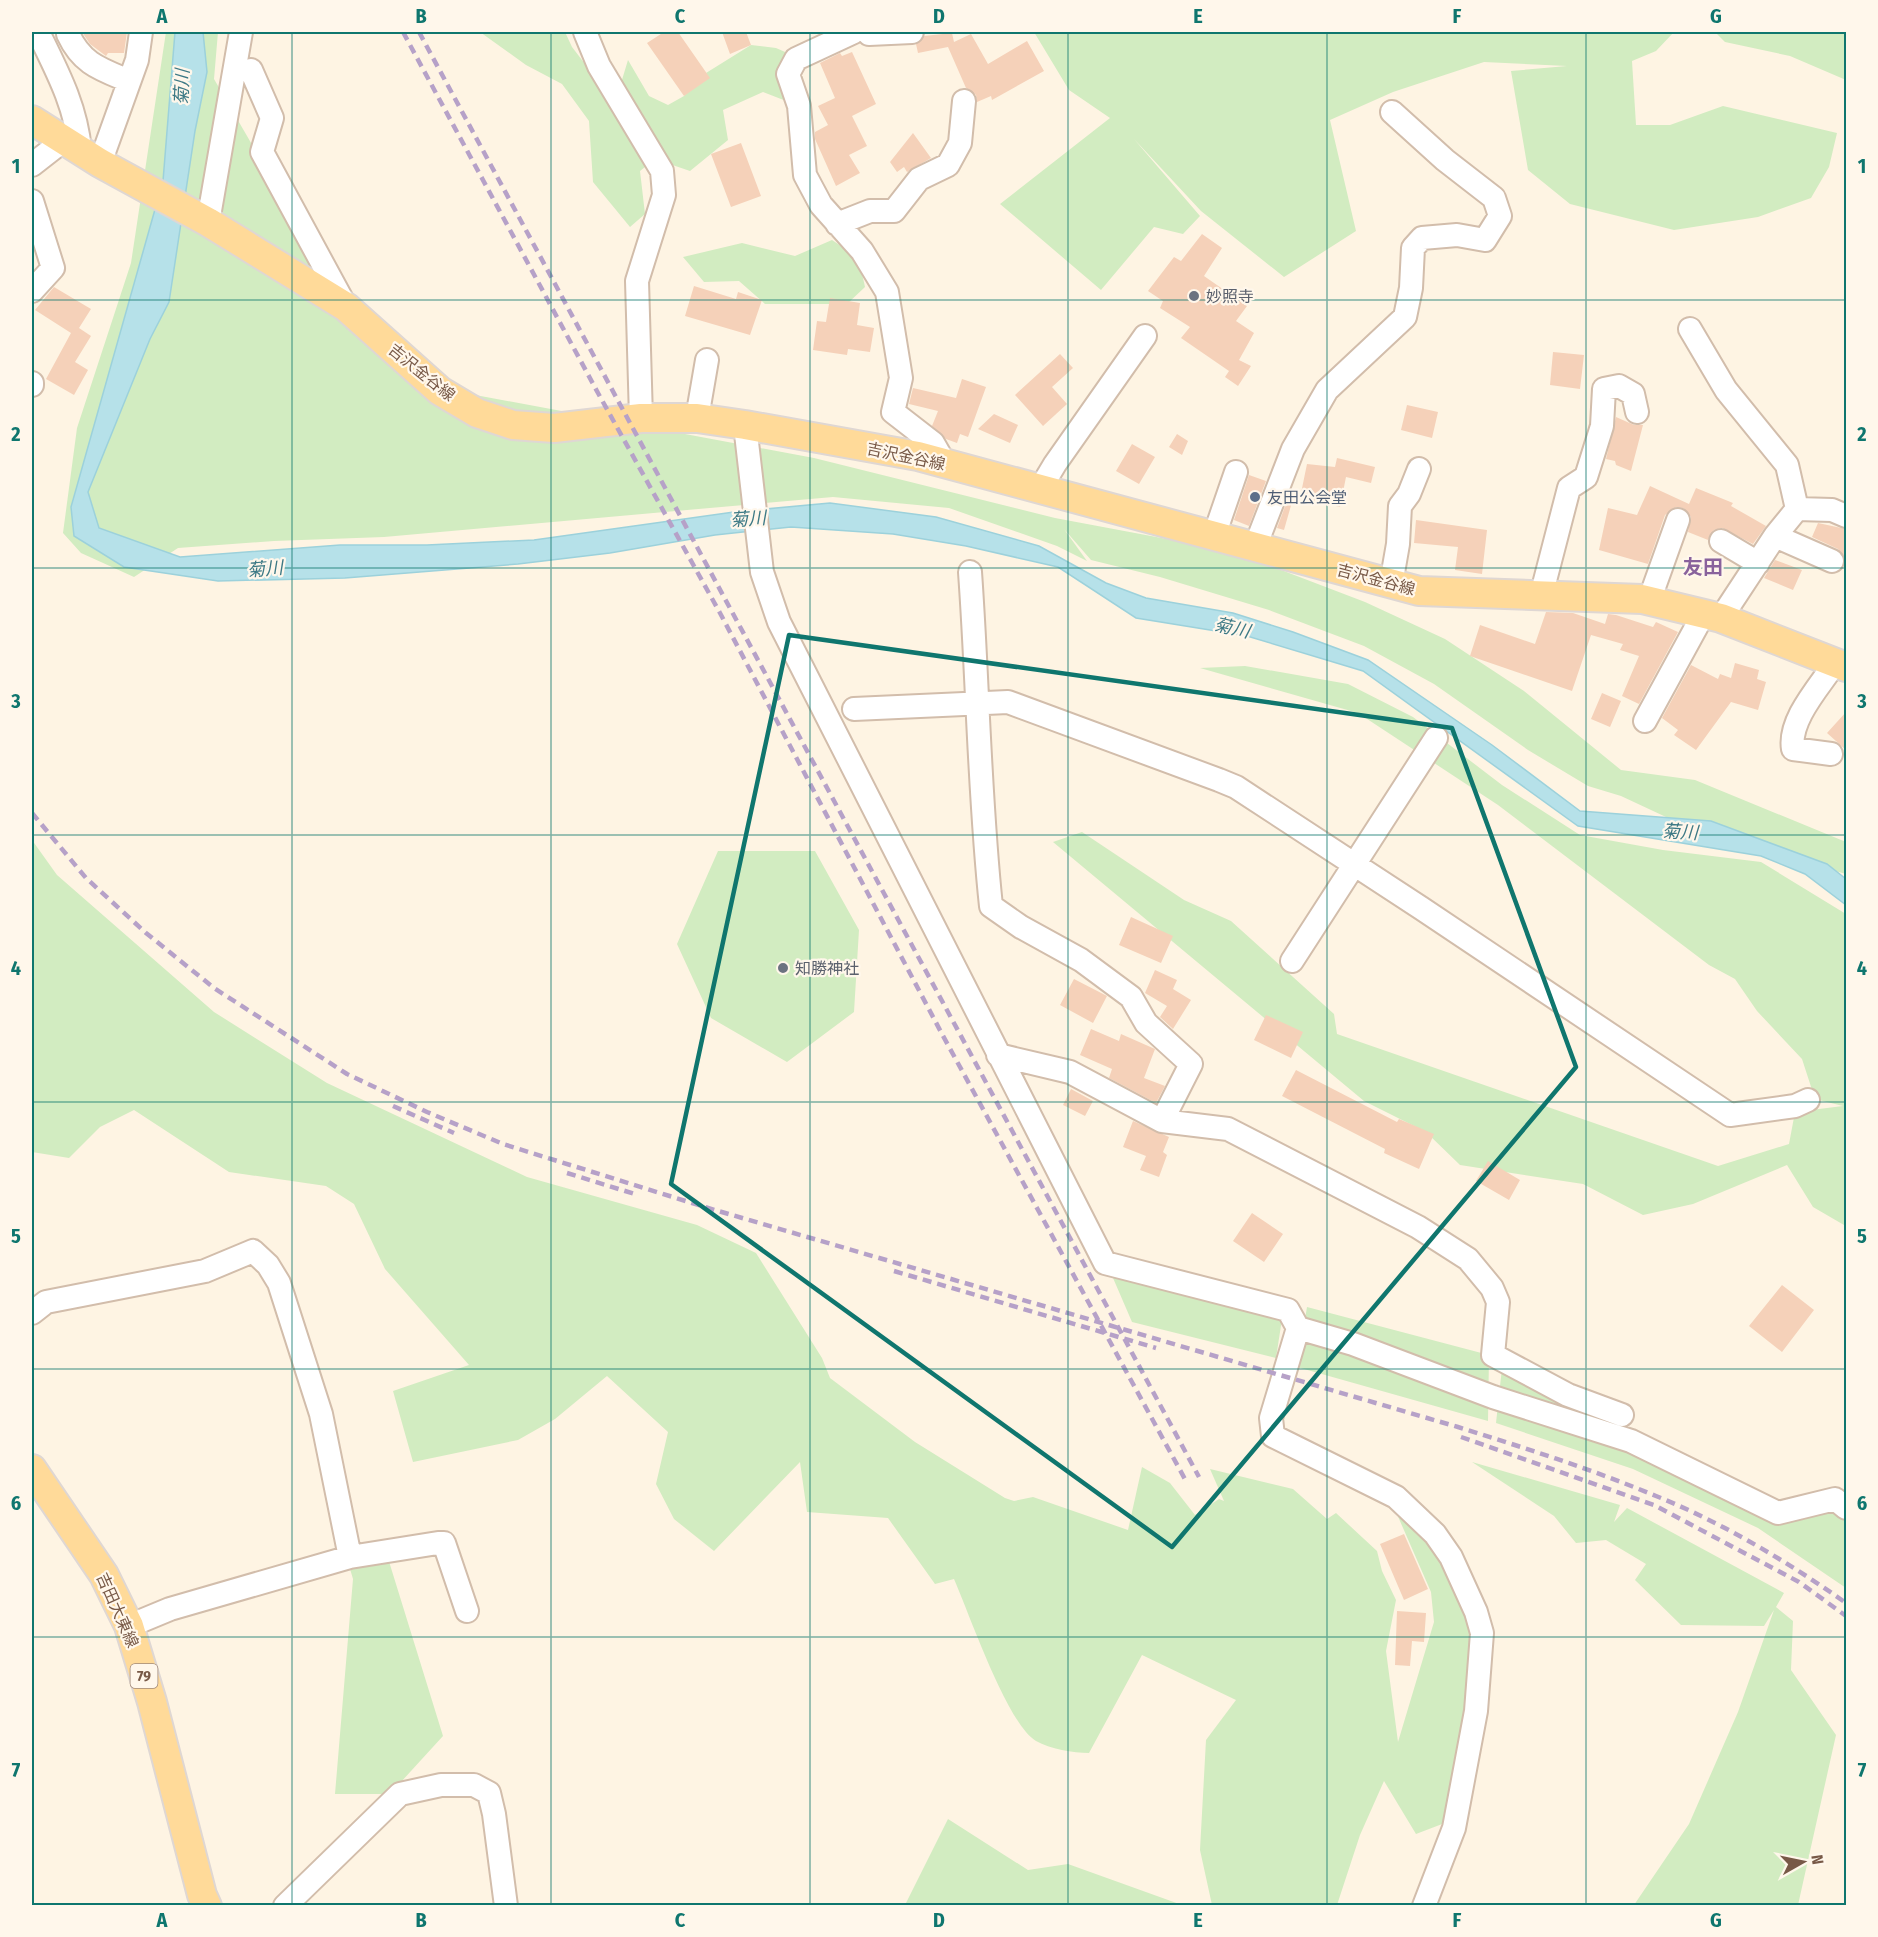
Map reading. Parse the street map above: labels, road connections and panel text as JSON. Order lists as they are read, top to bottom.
{
  "streets": {
    "main road": ["吉沢金谷線", "吉田大東線", "79"]
  },
  "districts": ["友田"],
  "water": ["菊川"],
  "places": ["妙照寺", "友田公会堂", "知勝神社"],
  "north": "right",
  "grid": {
    "columns": [
      "A",
      "B",
      "C",
      "D",
      "E",
      "F",
      "G"
    ],
    "rows": [
      "1",
      "2",
      "3",
      "4",
      "5",
      "6",
      "7"
    ]
  }
}
